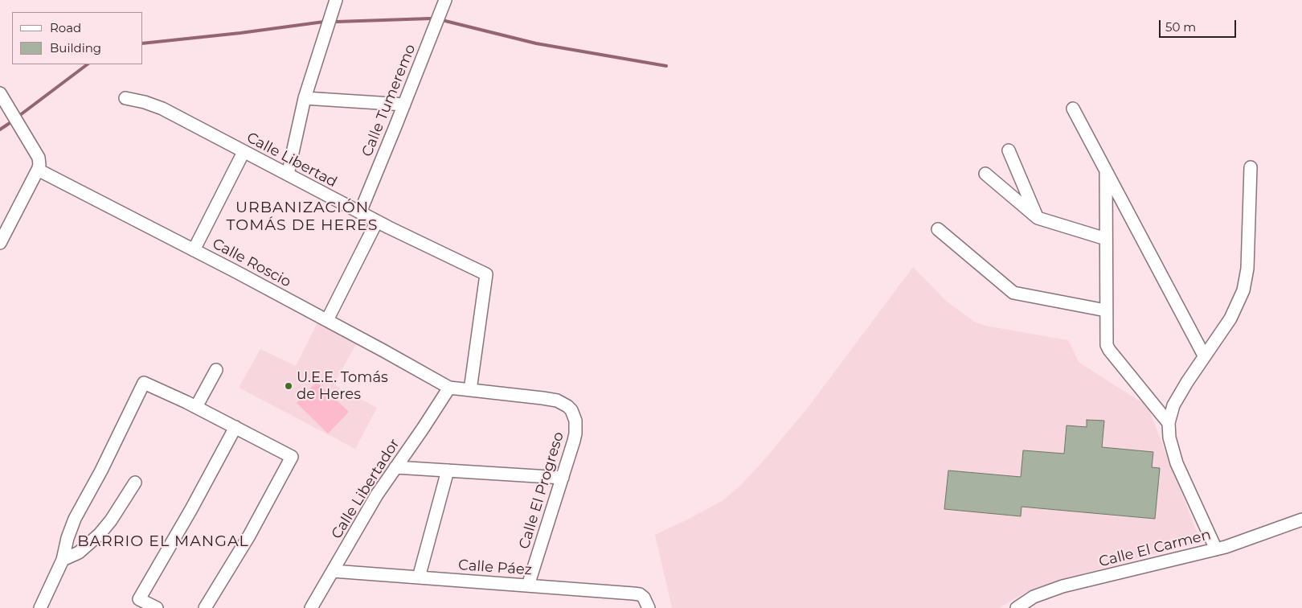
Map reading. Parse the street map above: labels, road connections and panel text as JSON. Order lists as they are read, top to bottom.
{
  "streets": {
    "street": [
      "Calle Tumeremo",
      "Calle Libertad",
      "Calle Roscio",
      "Calle Libertador",
      "Calle El Progreso",
      "Calle El Carmen",
      "Calle Páez"
    ]
  },
  "crossings": [
    ["Calle Tumeremo", "Calle Libertad"],
    ["Calle Libertad", "Calle El Progreso"],
    ["Calle Roscio", "Calle Libertador"],
    ["Calle Roscio", "Calle El Progreso"],
    ["Calle Libertador", "Calle El Progreso"],
    ["Calle Libertador", "Calle Páez"],
    ["Calle El Progreso", "Calle Páez"]
  ],
  "districts": ["URBANIZACIÓN TOMÁS DE HERES", "BARRIO EL MANGAL"],
  "places": ["U.E.E. Tomás de Heres"],
  "legend": ["Road", "Building"],
  "scale_bar": "50 m"
}
